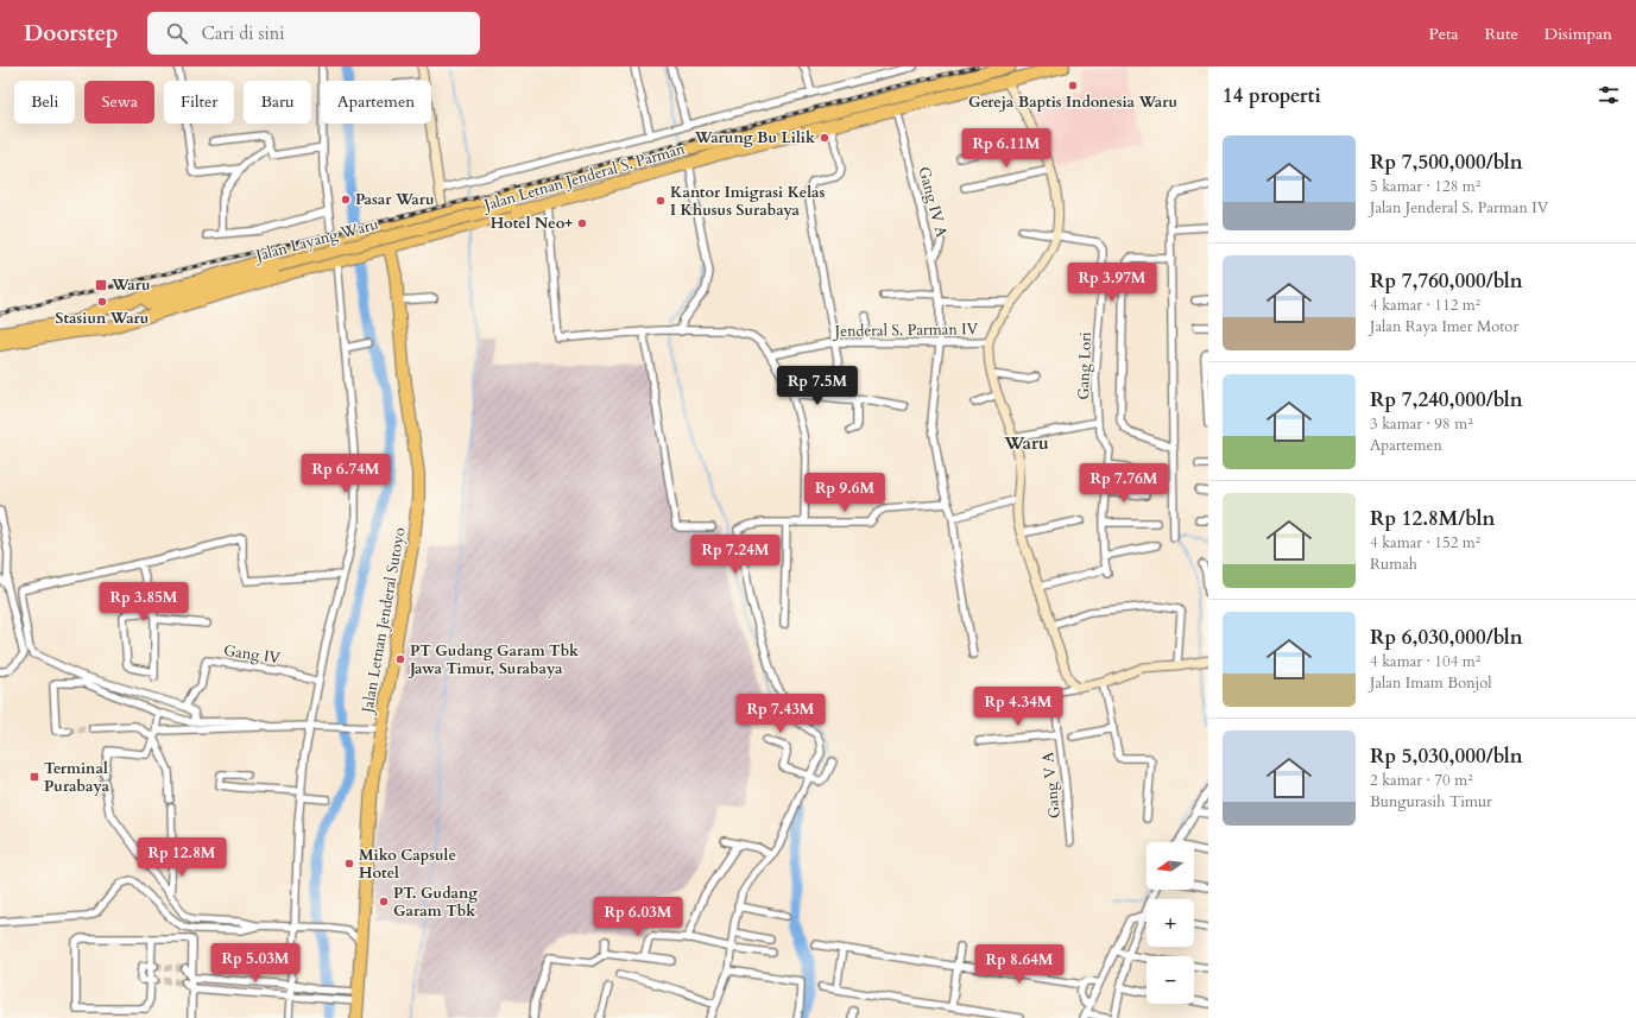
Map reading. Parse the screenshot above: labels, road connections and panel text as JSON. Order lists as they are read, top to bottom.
{
  "streets": {
    "highway": ["Jalan Letnan Jenderal S. Parman", "Jalan Layang Waru", "Jalan Letnan Jenderal Sutoyo"],
    "street": [
      "Gang IV A",
      "Jenderal S. Parman IV",
      "Gang Lori",
      "Gang IV",
      "Gang V A"
    ]
  },
  "crossings": [
    ["Jalan Letnan Jenderal S. Parman", "Jalan Layang Waru"],
    ["Jalan Letnan Jenderal S. Parman", "Jalan Letnan Jenderal Sutoyo"],
    ["Gang IV A", "Jenderal S. Parman IV"]
  ],
  "districts": ["Waru"],
  "places": {
    "other": [
      "Gereja Baptis Indonesia Waru",
      "Warung Bu Lilik",
      "Pasar Waru",
      "Kantor Imigrasi Kelas I Khusus Surabaya",
      "Hotel Neo+",
      "Stasiun Waru",
      "PT Gudang Garam Tbk Jawa Timur, Surabaya",
      "Miko Capsule Hotel",
      "PT. Gudang Garam Tbk"
    ],
    "transit": ["Waru", "Terminal Purabaya"]
  },
  "north": "left",
  "page": {
    "header": "Doorstep",
    "search": "Cari di sini",
    "nav": ["Peta", "Rute", "Disimpan"],
    "heading": "14 properti",
    "chip": [
      "Beli",
      "Sewa",
      "Filter",
      "Baru",
      "Apartemen"
    ],
    "list": [
      {
        "name": "Rp 7,500,000/bln",
        "note": "5 kamar · 128 m² · Jalan Jenderal S. Parman IV"
      },
      {
        "name": "Rp 7,760,000/bln",
        "note": "4 kamar · 112 m² · Jalan Raya Imer Motor"
      },
      {
        "name": "Rp 7,240,000/bln",
        "note": "3 kamar · 98 m² · Apartemen"
      },
      {
        "name": "Rp 12.8M/bln",
        "note": "4 kamar · 152 m² · Rumah"
      },
      {
        "name": "Rp 6,030,000/bln",
        "note": "4 kamar · 104 m² · Jalan Imam Bonjol"
      },
      {
        "name": "Rp 5,030,000/bln",
        "note": "2 kamar · 70 m² · Bungurasih Timur"
      }
    ],
    "price": [
      "Rp 6.11M",
      "Rp 3.97M",
      "Rp 7.5M",
      "Rp 6.74M",
      "Rp 7.76M",
      "Rp 9.6M",
      "Rp 7.24M",
      "Rp 3.85M",
      "Rp 4.34M",
      "Rp 7.43M",
      "Rp 12.8M",
      "Rp 6.03M",
      "Rp 5.03M",
      "Rp 8.64M"
    ],
    "map_buttons": ["+", "−"]
  }
}
